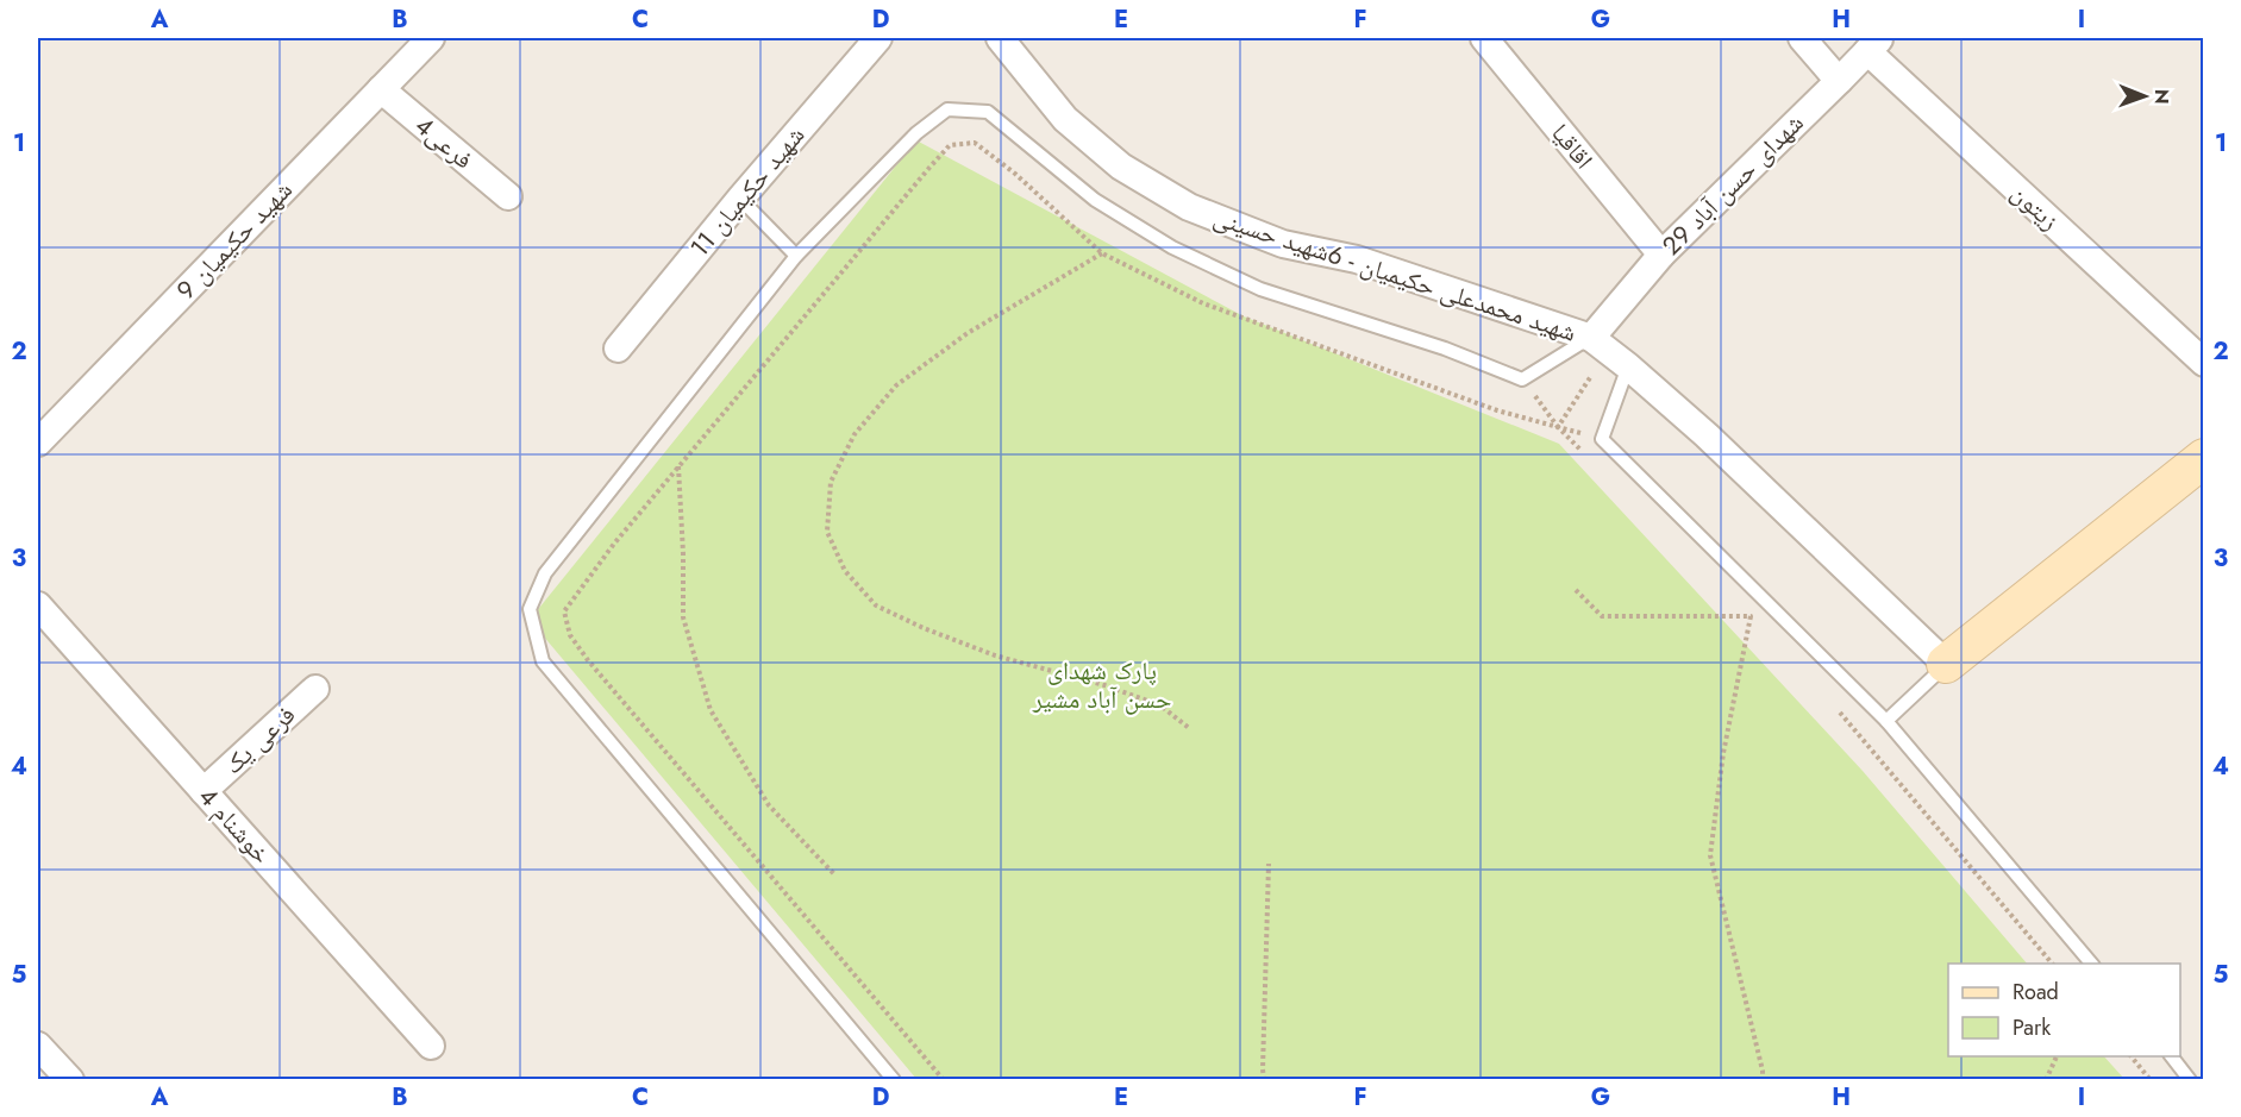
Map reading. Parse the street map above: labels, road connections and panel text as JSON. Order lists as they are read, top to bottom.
{
  "streets": {
    "street": [
      "فرعی4",
      "اقاقیا",
      "شهدای حسن آباد 29",
      "شهید حکیمیان 11",
      "زیتون",
      "شهید حکیمیان 9",
      "شهید محمدعلی حکیمیان - 6شهید حسینی",
      "فرعی یک",
      "خوشنام 4"
    ]
  },
  "crossings": [
    ["فرعی4", "شهید حکیمیان 9"],
    ["اقاقیا", "شهدای حسن آباد 29"],
    ["شهدای حسن آباد 29", "زیتون"],
    ["شهدای حسن آباد 29", "شهید محمدعلی حکیمیان - 6شهید حسینی"],
    ["فرعی یک", "خوشنام 4"]
  ],
  "parks": ["پارک شهدای حسن آباد مشیر"],
  "legend": ["Road", "Park"],
  "north": "right",
  "grid": {
    "columns": [
      "A",
      "B",
      "C",
      "D",
      "E",
      "F",
      "G",
      "H",
      "I"
    ],
    "rows": [
      "1",
      "2",
      "3",
      "4",
      "5"
    ]
  }
}
